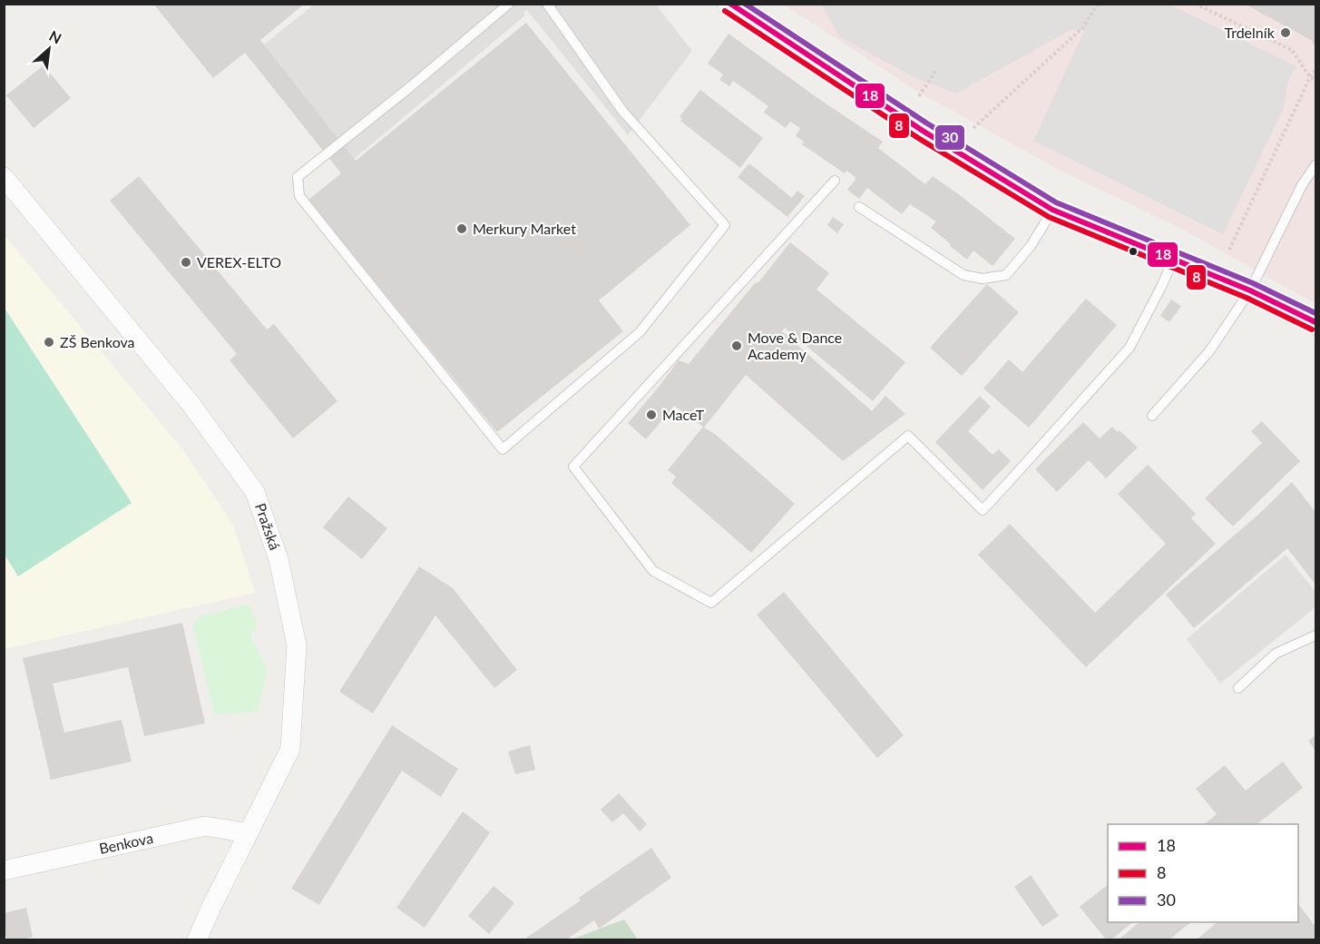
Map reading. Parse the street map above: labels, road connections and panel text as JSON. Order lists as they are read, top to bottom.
{
  "streets": {
    "street": ["Pražská", "Benkova"]
  },
  "crossings": [
    ["Pražská", "Benkova"]
  ],
  "places": [
    "Trdelník",
    "Merkury Market",
    "VEREX-ELTO",
    "ZŠ Benkova",
    "Move & Dance Academy",
    "MaceT"
  ],
  "lines": ["transit line 18", "transit line 30", "transit line 8"],
  "legend": ["18", "8", "30"],
  "north": "top right"
}
